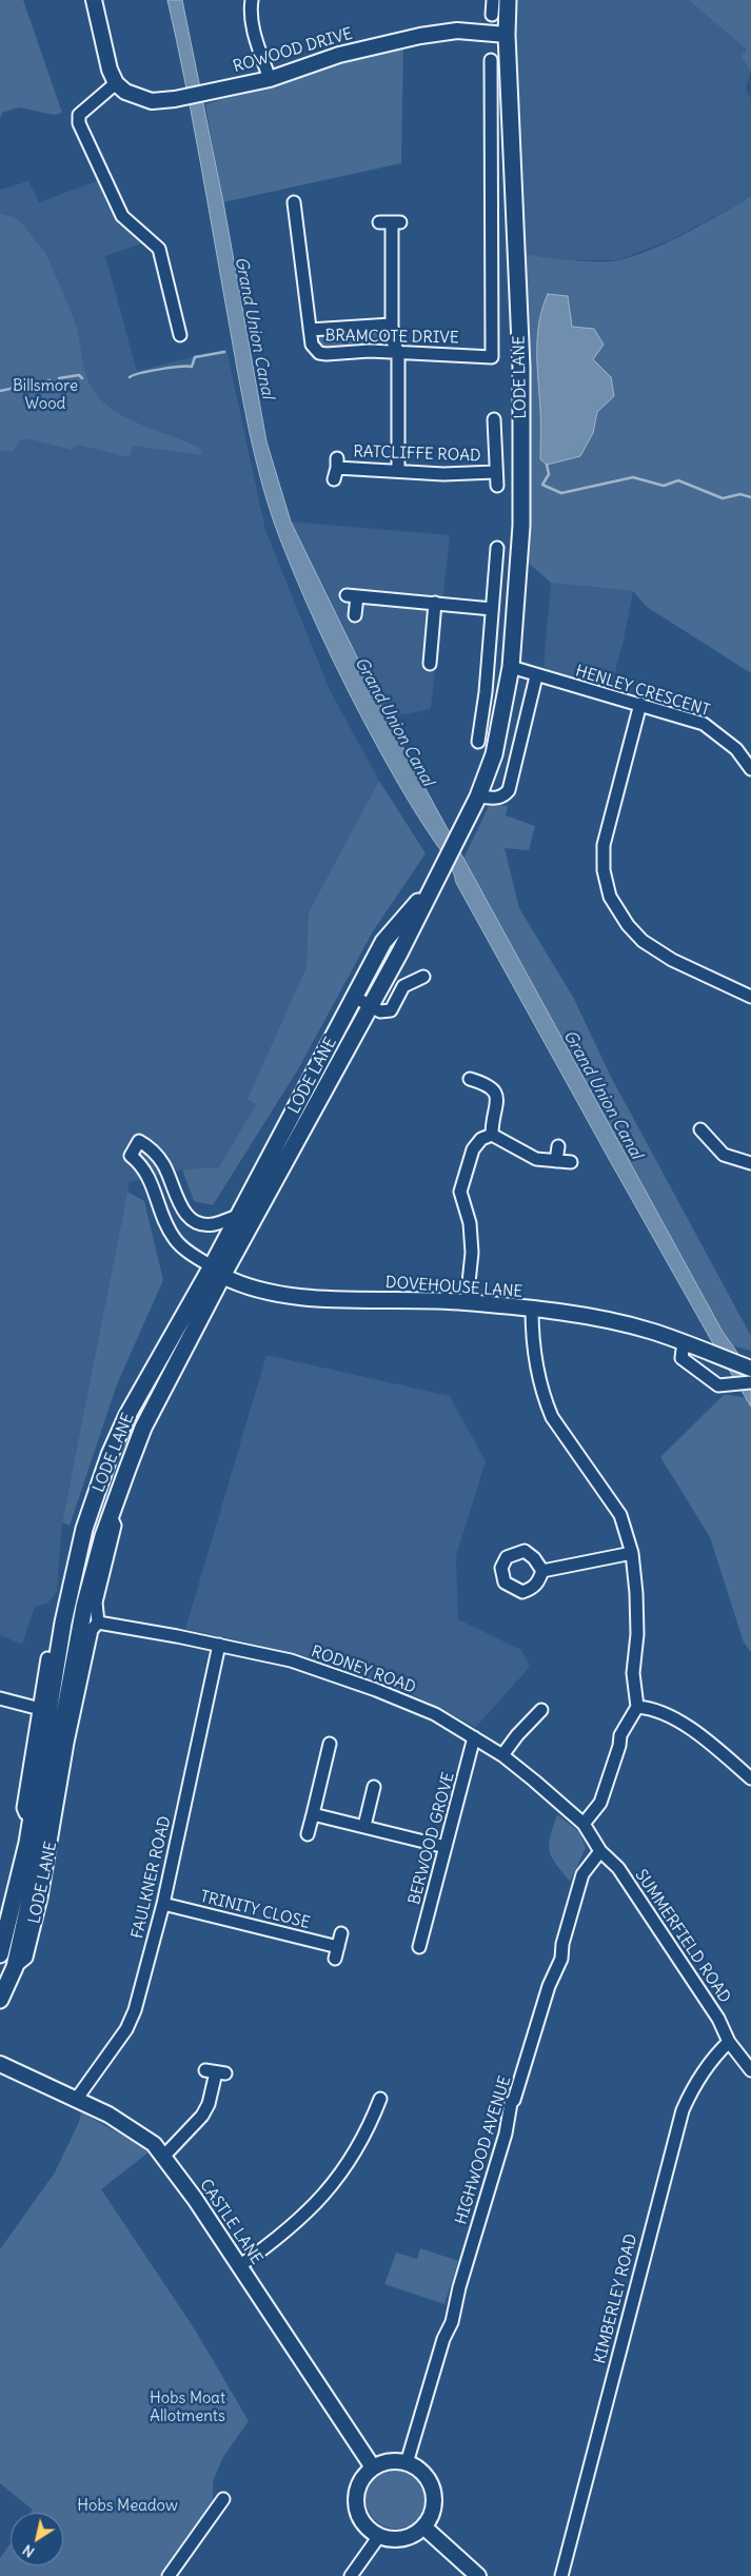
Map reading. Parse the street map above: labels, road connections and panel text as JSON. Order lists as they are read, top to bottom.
{
  "streets": {
    "main road": ["LODE LANE"],
    "street": [
      "ROWOOD DRIVE",
      "BRAMCOTE DRIVE",
      "RATCLIFFE ROAD",
      "HENLEY CRESCENT",
      "DOVEHOUSE LANE",
      "RODNEY ROAD",
      "BERWOOD GROVE",
      "FAULKNER ROAD",
      "TRINITY CLOSE",
      "SUMMERFIELD ROAD",
      "HIGHWOOD AVENUE",
      "CASTLE LANE",
      "KIMBERLEY ROAD"
    ]
  },
  "crossings": [
    ["ROWOOD DRIVE", "LODE LANE"],
    ["BRAMCOTE DRIVE", "LODE LANE"],
    ["LODE LANE", "RATCLIFFE ROAD"],
    ["LODE LANE", "HENLEY CRESCENT"],
    ["LODE LANE", "DOVEHOUSE LANE"],
    ["LODE LANE", "RODNEY ROAD"],
    ["RODNEY ROAD", "BERWOOD GROVE"],
    ["RODNEY ROAD", "FAULKNER ROAD"],
    ["RODNEY ROAD", "SUMMERFIELD ROAD"],
    ["FAULKNER ROAD", "TRINITY CLOSE"],
    ["FAULKNER ROAD", "CASTLE LANE"],
    ["SUMMERFIELD ROAD", "HIGHWOOD AVENUE"],
    ["SUMMERFIELD ROAD", "KIMBERLEY ROAD"],
    ["HIGHWOOD AVENUE", "CASTLE LANE"]
  ],
  "water": ["Grand Union Canal"],
  "parks": ["Billsmore Wood", "Hobs Moat Allotments", "Hobs Meadow"],
  "north": "bottom left"
}
